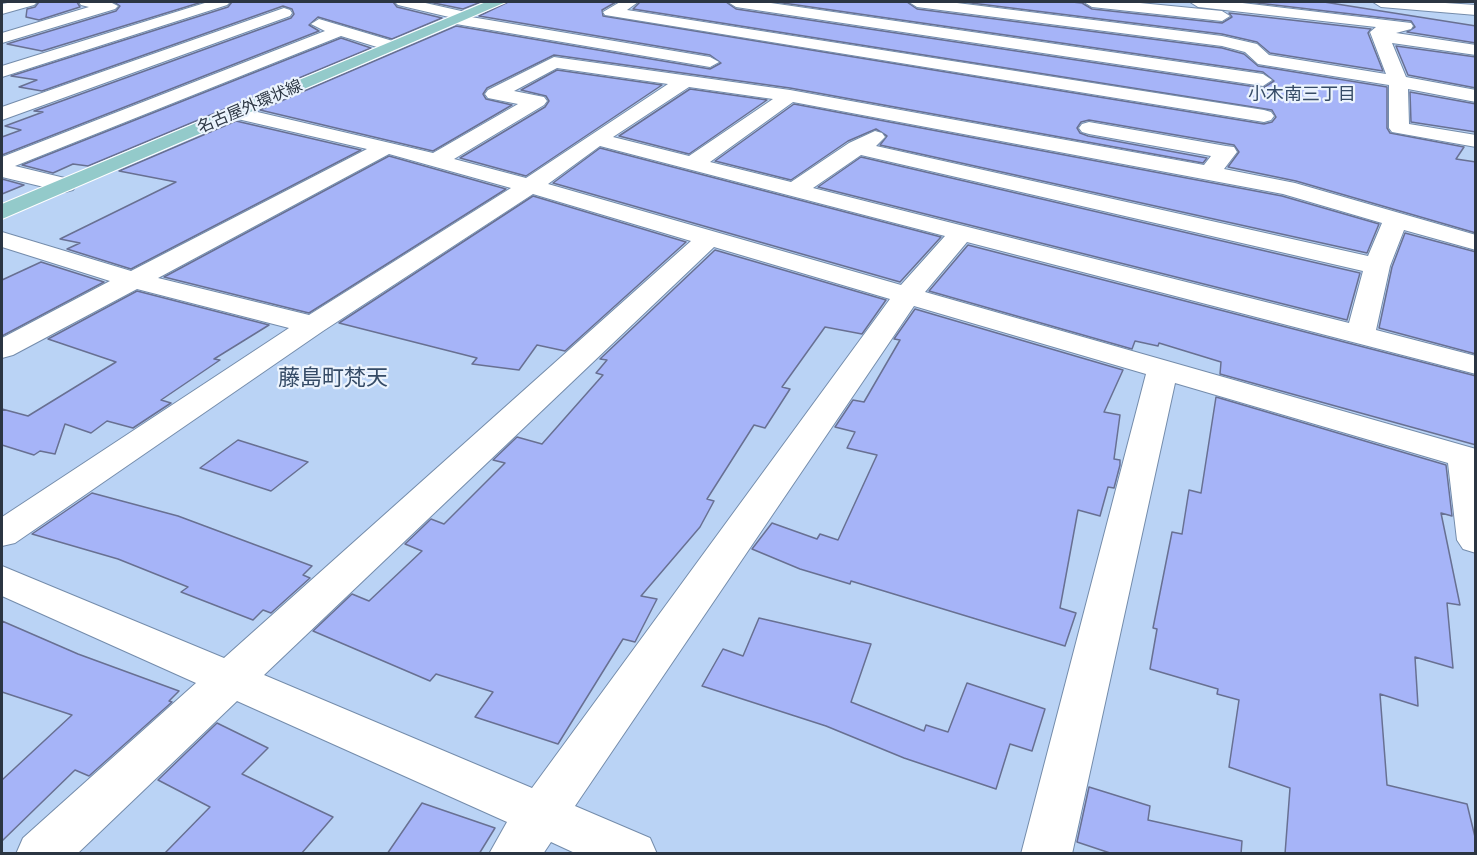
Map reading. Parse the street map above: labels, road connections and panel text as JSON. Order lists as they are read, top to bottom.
{
  "streets": {
    "main road": ["名古屋外環状線"]
  },
  "districts": ["小木南三丁目", "藤島町梵天"]
}
